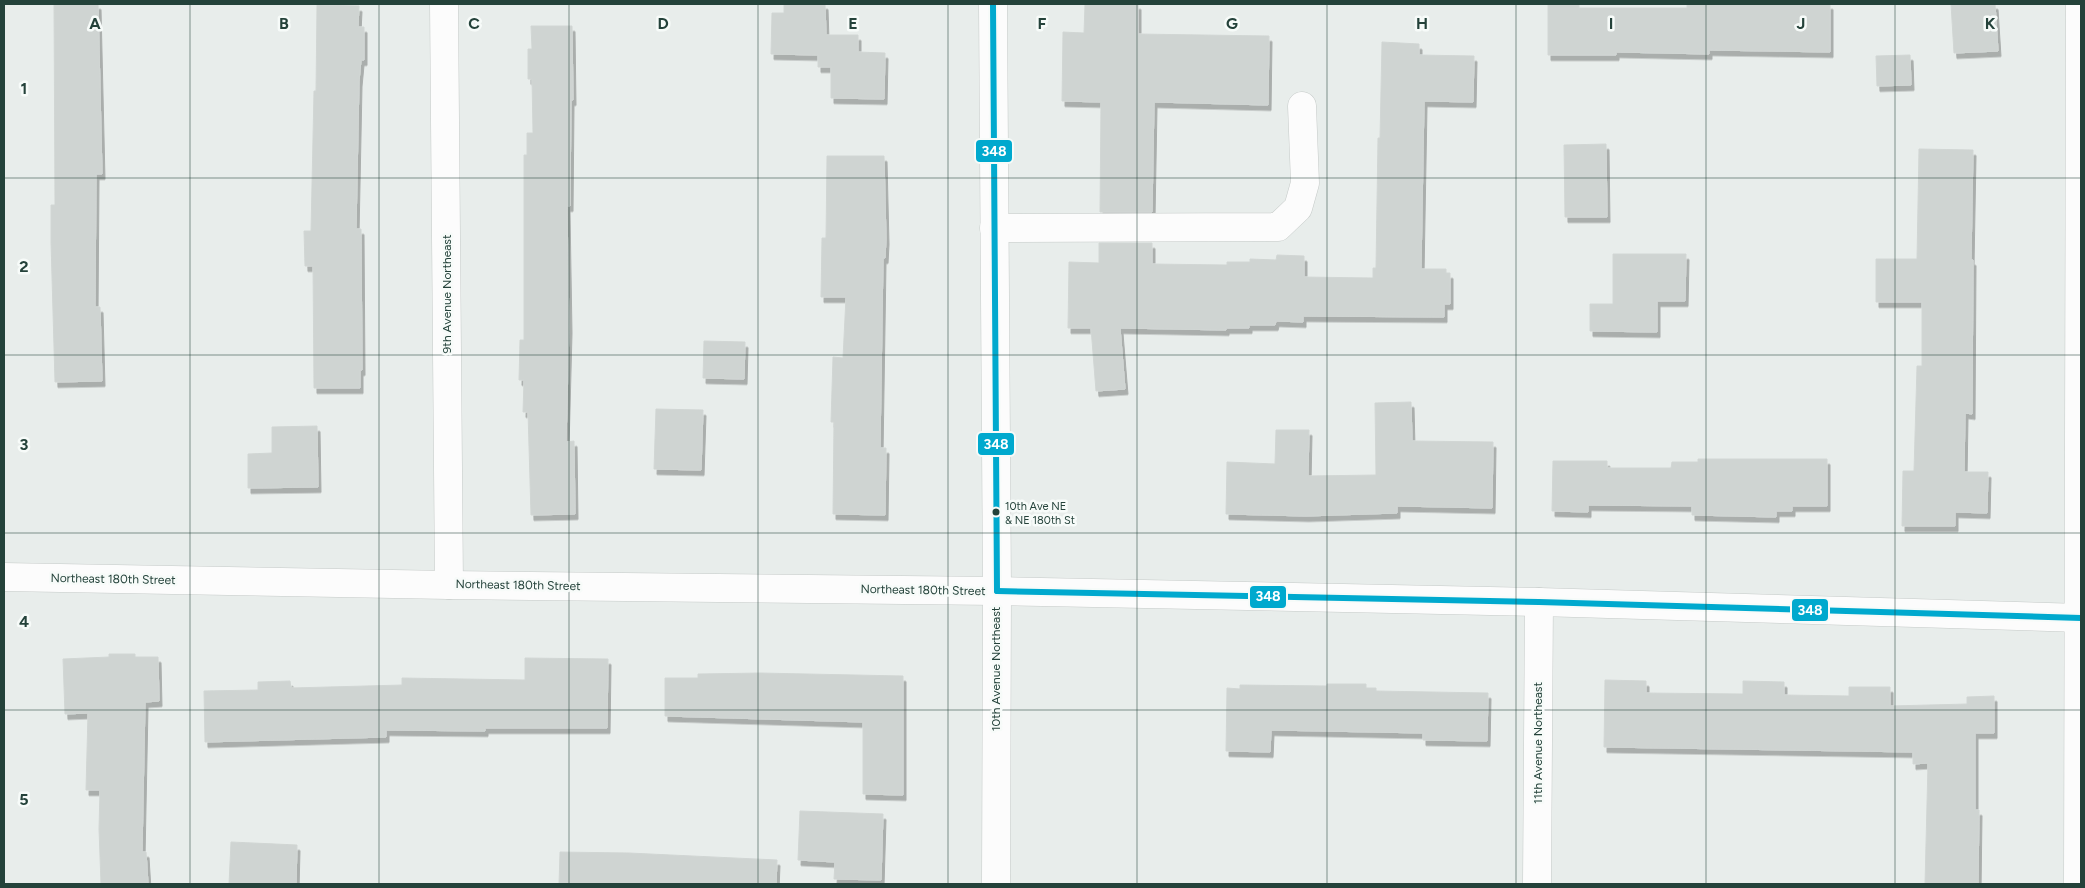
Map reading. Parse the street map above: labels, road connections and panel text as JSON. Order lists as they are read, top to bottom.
{
  "streets": {
    "street": [
      "9th Avenue Northeast",
      "Northeast 180th Street",
      "10th Avenue Northeast",
      "11th Avenue Northeast"
    ]
  },
  "crossings": [
    ["9th Avenue Northeast", "Northeast 180th Street"],
    ["Northeast 180th Street", "10th Avenue Northeast"],
    ["Northeast 180th Street", "11th Avenue Northeast"]
  ],
  "places": ["10th Ave NE & NE 180th St"],
  "lines": ["transit line 348"],
  "grid": {
    "columns": [
      "A",
      "B",
      "C",
      "D",
      "E",
      "F",
      "G",
      "H",
      "I",
      "J",
      "K"
    ],
    "rows": [
      "1",
      "2",
      "3",
      "4",
      "5"
    ]
  }
}
